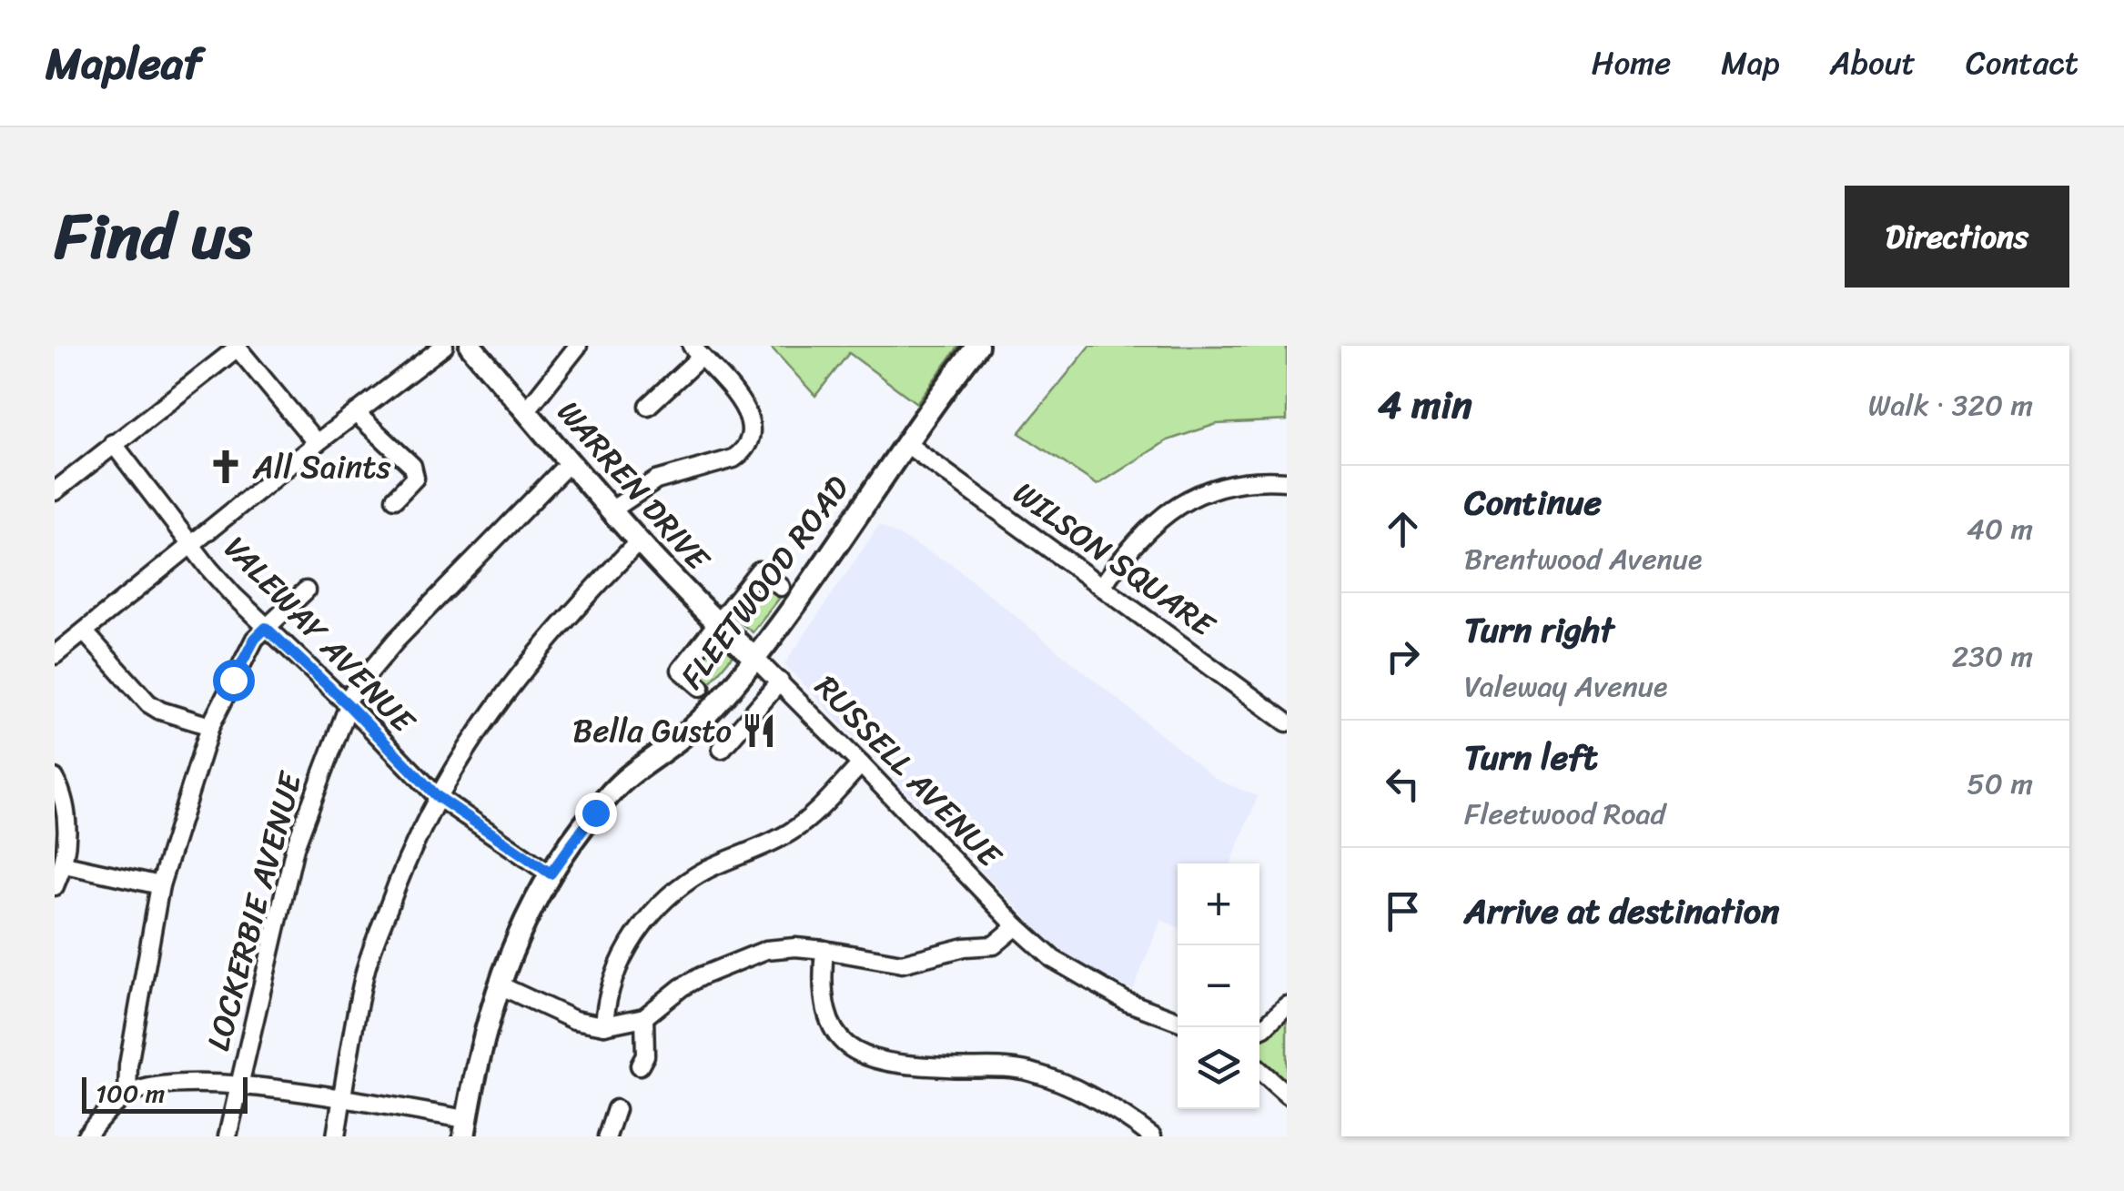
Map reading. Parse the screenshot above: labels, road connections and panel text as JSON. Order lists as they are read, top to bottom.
{
  "streets": {
    "main road": ["WARREN DRIVE", "FLEETWOOD ROAD"],
    "street": [
      "WILSON SQUARE",
      "VALEWAY AVENUE",
      "RUSSELL AVENUE",
      "LOCKERBIE AVENUE"
    ]
  },
  "crossings": [
    ["WARREN DRIVE", "FLEETWOOD ROAD"],
    ["WARREN DRIVE", "RUSSELL AVENUE"],
    ["WARREN DRIVE", "LOCKERBIE AVENUE"],
    ["WILSON SQUARE", "FLEETWOOD ROAD"],
    ["FLEETWOOD ROAD", "VALEWAY AVENUE"],
    ["FLEETWOOD ROAD", "RUSSELL AVENUE"],
    ["VALEWAY AVENUE", "LOCKERBIE AVENUE"]
  ],
  "places": {
    "church": ["All Saints"],
    "restaurant": ["Bella Gusto"]
  },
  "scale_bar": "100 m",
  "page": {
    "header": "Mapleaf",
    "nav": [
      "Home",
      "Map",
      "About",
      "Contact"
    ],
    "title": "Find us",
    "buttons": "Directions",
    "heading": ["4 min", "Walk · 320 m"],
    "list": [
      ["Continue", "Brentwood Avenue", "40 m"],
      ["Turn right", "Valeway Avenue", "230 m"],
      ["Turn left", "Fleetwood Road", "50 m"],
      "Arrive at destination"
    ],
    "map_buttons": ["+", "−"],
    "scale": "100 m"
  }
}
